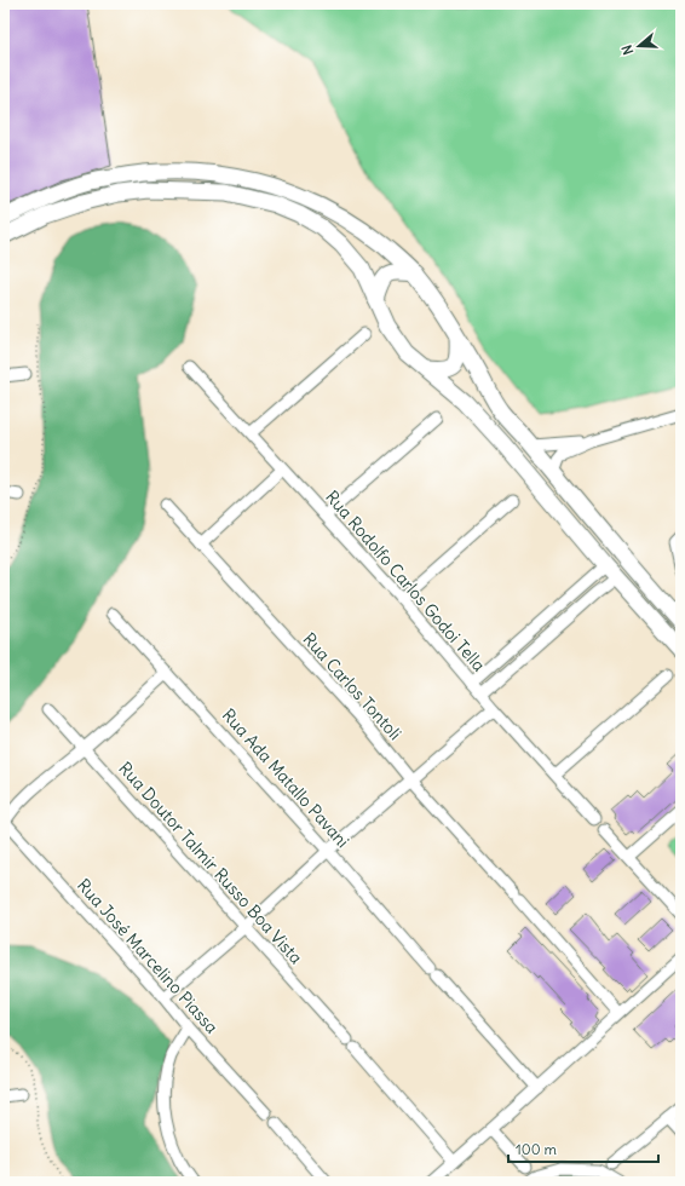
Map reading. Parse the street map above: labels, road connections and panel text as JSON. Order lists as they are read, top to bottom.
{
  "streets": {
    "street": [
      "Rua Rodolfo Carlos Godoi Tella",
      "Rua Carlos Tontoli",
      "Rua Ada Matallo Pavani",
      "Rua Doutor Talmir Russo Boa Vista",
      "Rua José Marcelino Piassa"
    ]
  },
  "scale_bar": "100 m",
  "north": "left"
}
